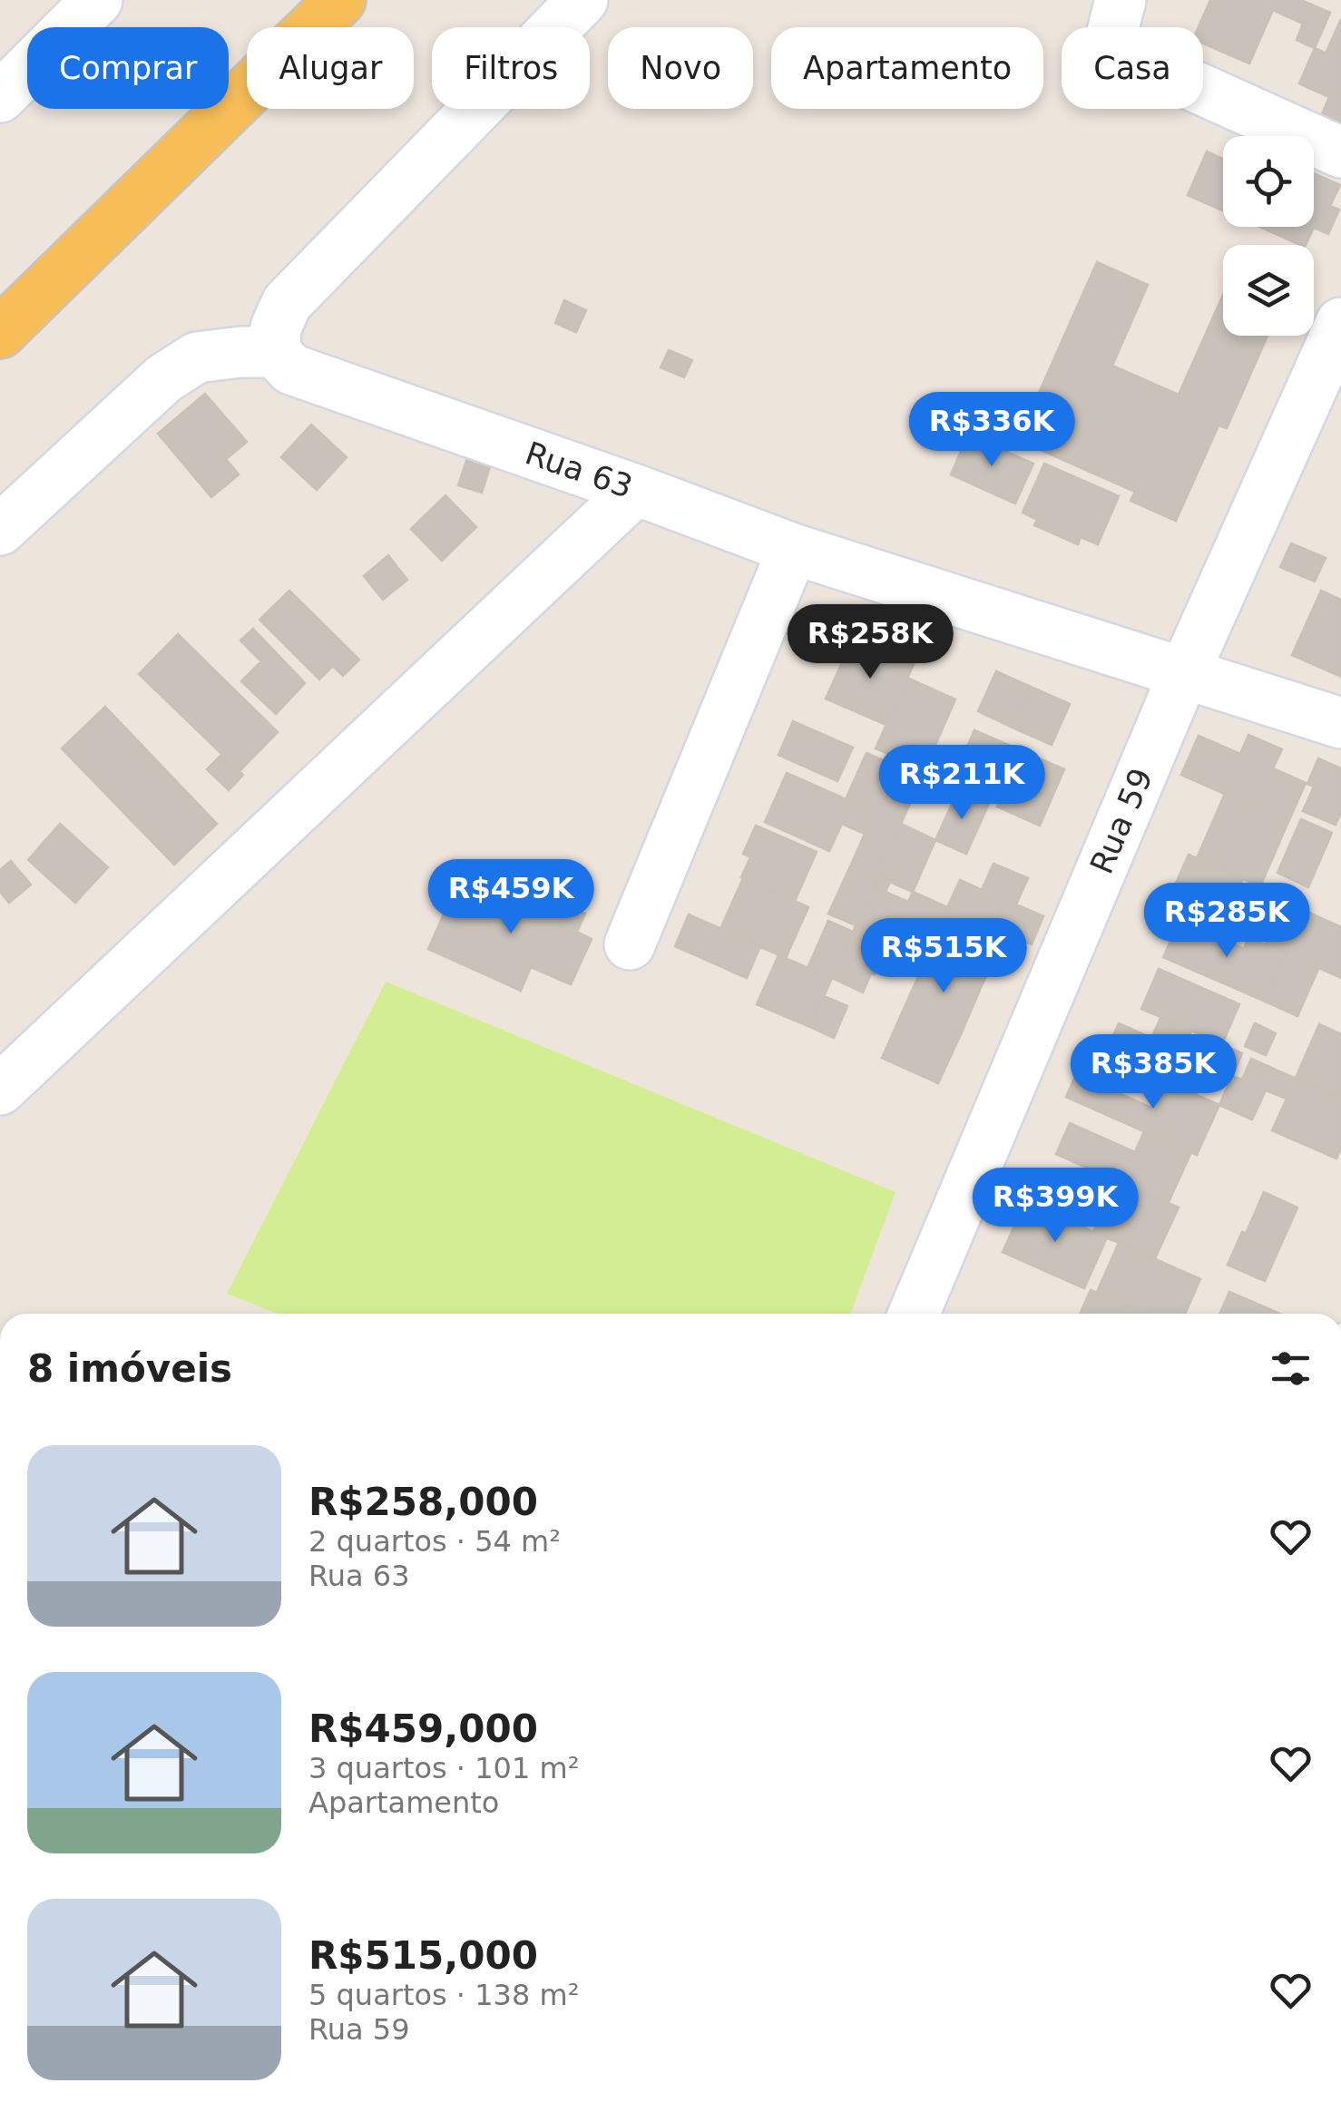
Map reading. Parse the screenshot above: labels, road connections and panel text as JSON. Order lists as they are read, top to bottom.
{
  "streets": {
    "street": ["Rua 63", "Rua 59"]
  },
  "crossings": [
    ["Rua 63", "Rua 59"]
  ],
  "page": {
    "chip": [
      "Comprar",
      "Alugar",
      "Filtros",
      "Novo",
      "Apartamento",
      "Casa"
    ],
    "price": [
      "R$336K",
      "R$258K",
      "R$211K",
      "R$459K",
      "R$285K",
      "R$515K",
      "R$385K",
      "R$399K"
    ],
    "heading": "8 imóveis",
    "list": [
      {
        "name": "R$258,000",
        "note": "2 quartos · 54 m² · Rua 63"
      },
      {
        "name": "R$459,000",
        "note": "3 quartos · 101 m² · Apartamento"
      },
      {
        "name": "R$515,000",
        "note": "5 quartos · 138 m² · Rua 59"
      }
    ]
  }
}
